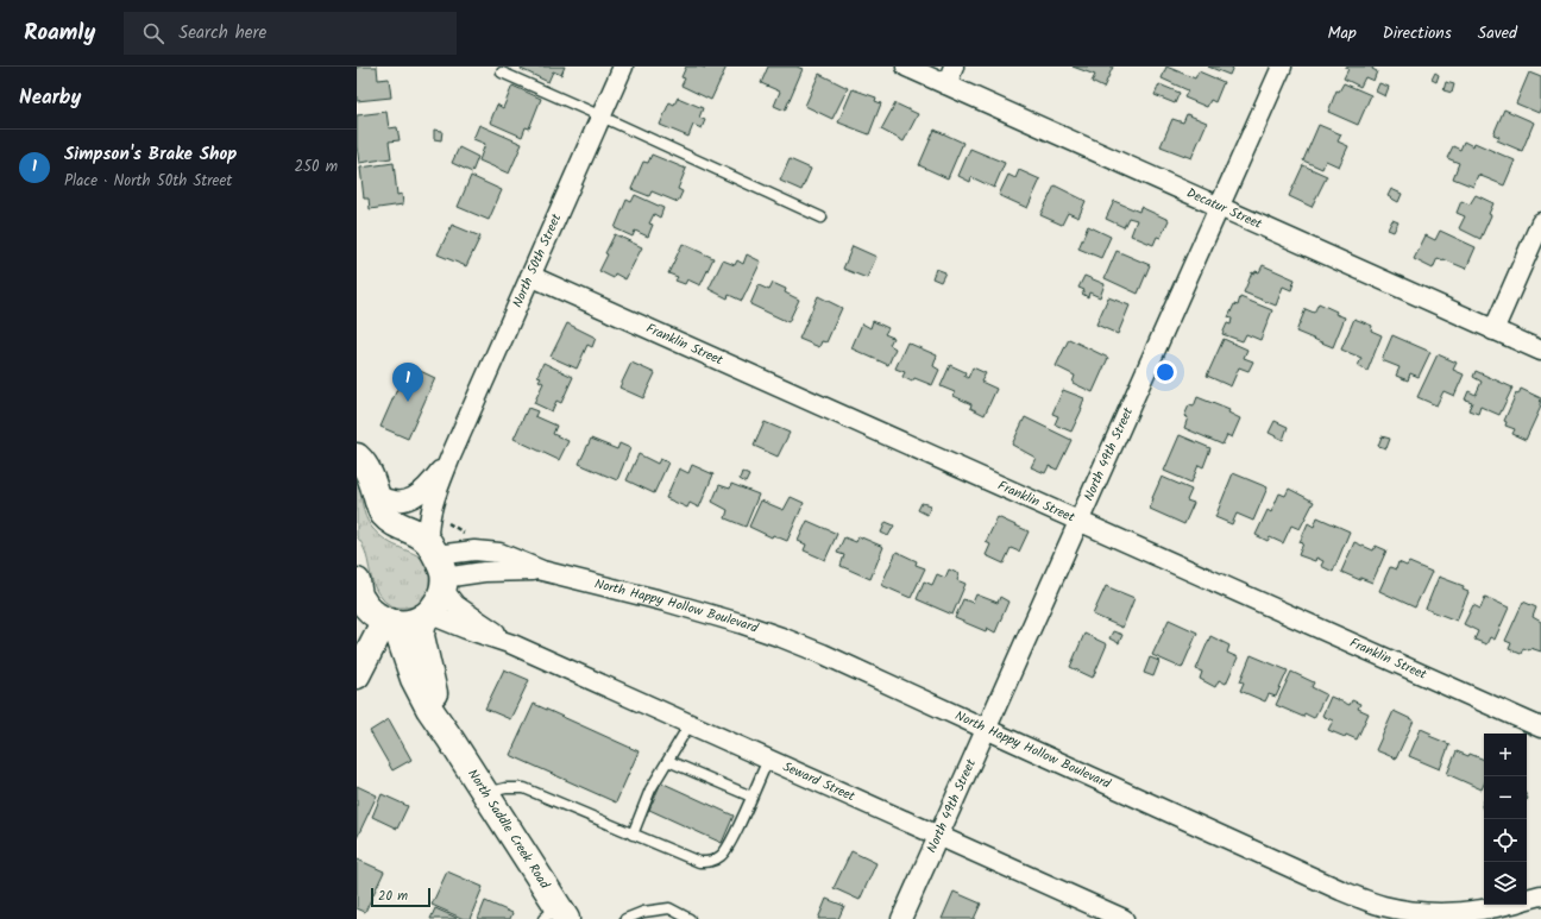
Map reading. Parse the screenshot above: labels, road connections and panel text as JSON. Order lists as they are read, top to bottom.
{
  "streets": {
    "main road": ["North Saddle Creek Road"],
    "street": [
      "Decatur Street",
      "North 50th Street",
      "Franklin Street",
      "North 49th Street",
      "North Happy Hollow Boulevard",
      "Seward Street"
    ]
  },
  "crossings": [
    ["Decatur Street", "North 49th Street"],
    ["North 50th Street", "Franklin Street"],
    ["North 50th Street", "North Happy Hollow Boulevard"],
    ["Franklin Street", "North 49th Street"],
    ["North 49th Street", "North Happy Hollow Boulevard"],
    ["North 49th Street", "Seward Street"],
    ["North Happy Hollow Boulevard", "Seward Street"],
    ["Seward Street", "North Saddle Creek Road"]
  ],
  "scale_bar": "20 m",
  "page": {
    "header": "Roamly",
    "search": "Search here",
    "nav": ["Map", "Directions", "Saved"],
    "heading": "Nearby",
    "list": [
      {
        "mark": "1",
        "name": "Simpson's Brake Shop",
        "note": "Place · North 50th Street",
        "value": "250 m"
      }
    ],
    "pins": "1",
    "map_buttons": ["+", "−"],
    "scale": "20 m"
  }
}
